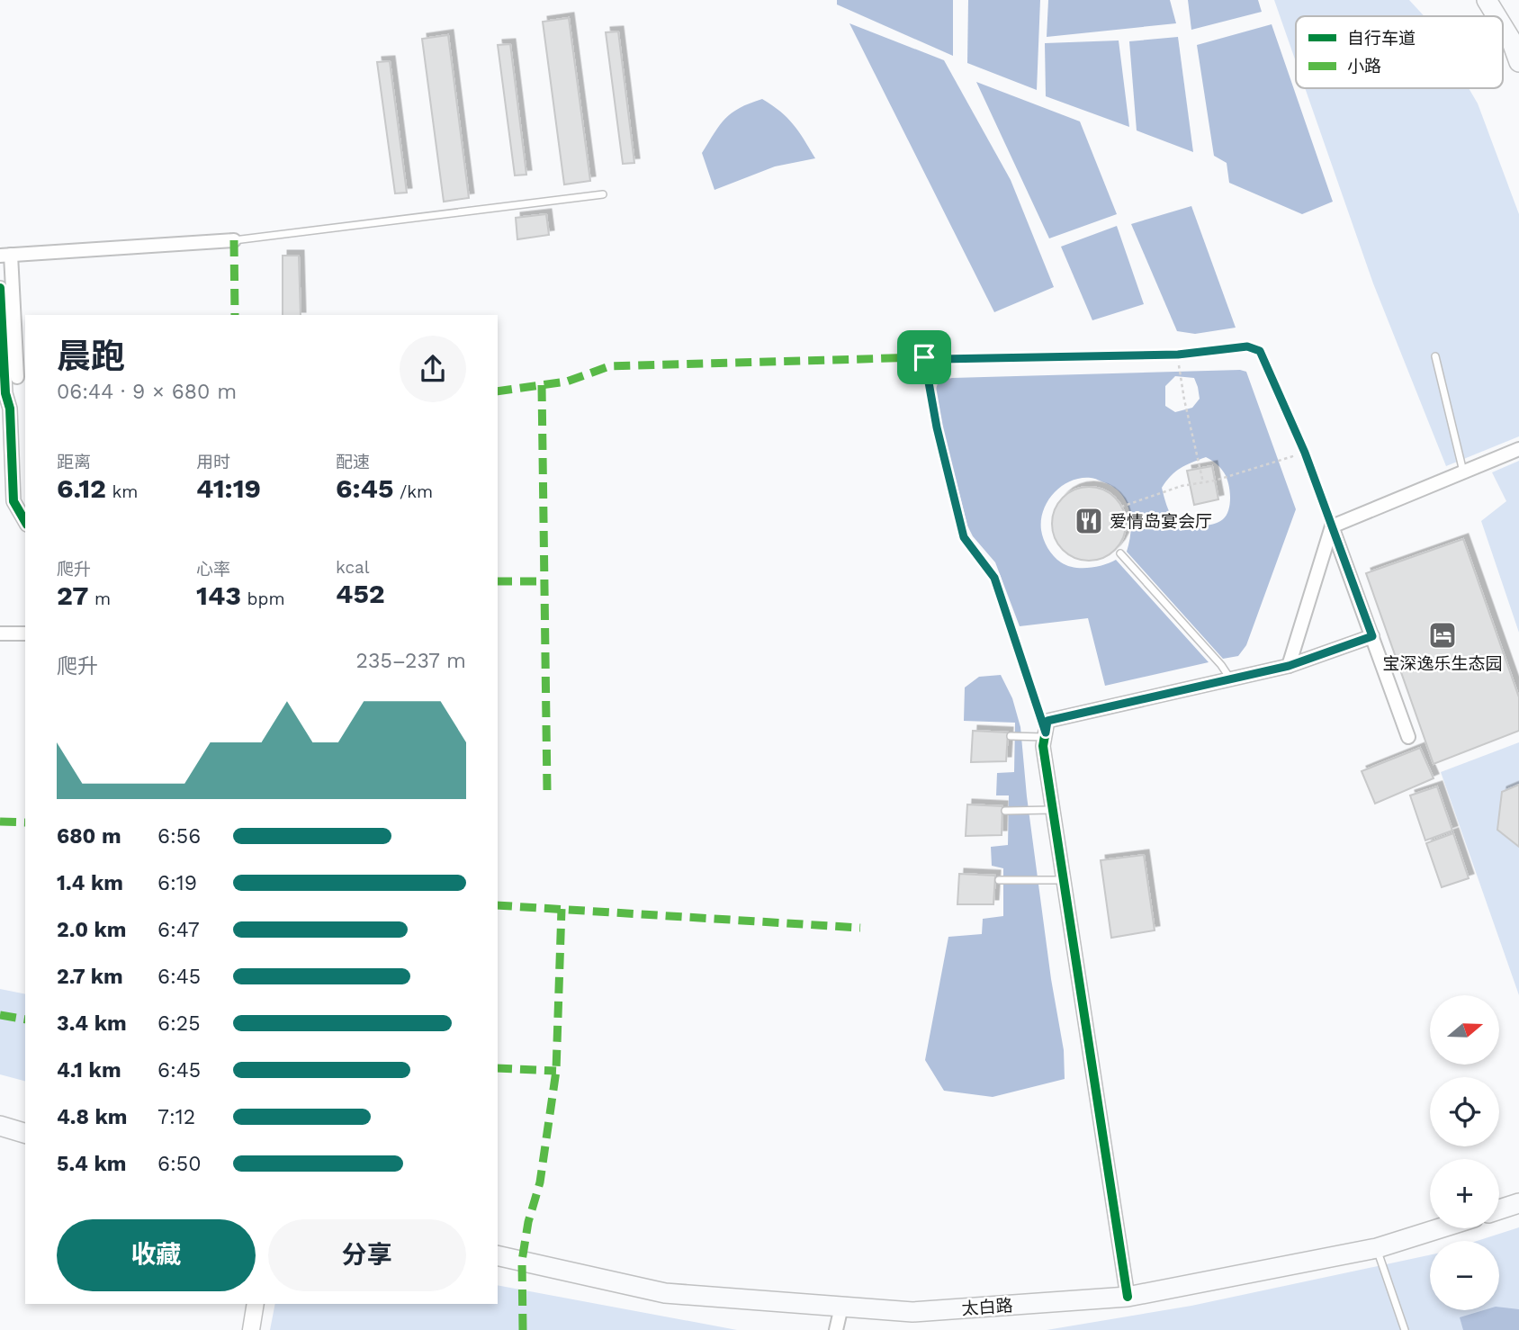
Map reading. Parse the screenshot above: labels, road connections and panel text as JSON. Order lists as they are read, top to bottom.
{
  "streets": {
    "main road": ["太白路"]
  },
  "places": {
    "restaurant": ["爱情岛宴会厅"],
    "hotel": ["宝深逸乐生态园"]
  },
  "legend": ["自行车道", "小路"],
  "north": "right",
  "page": {
    "heading": ["晨跑", "06:44 · 9 × 680 m"],
    "stats": [
      ["距离", "6.12 km"],
      ["用时", "41:19"],
      ["配速", "6:45 /km"],
      ["爬升", "27 m"],
      ["心率", "143 bpm"],
      ["kcal", "452"]
    ],
    "chart": ["爬升", "235–237 m"],
    "list": [
      {
        "name": "680 m",
        "note": "6:56"
      },
      {
        "name": "1.4 km",
        "note": "6:19"
      },
      {
        "name": "2.0 km",
        "note": "6:47"
      },
      {
        "name": "2.7 km",
        "note": "6:45"
      },
      {
        "name": "3.4 km",
        "note": "6:25"
      },
      {
        "name": "4.1 km",
        "note": "6:45"
      },
      {
        "name": "4.8 km",
        "note": "7:12"
      },
      {
        "name": "5.4 km",
        "note": "6:50"
      }
    ],
    "map_buttons": ["+", "−"],
    "buttons": ["收藏", "分享"]
  }
}
